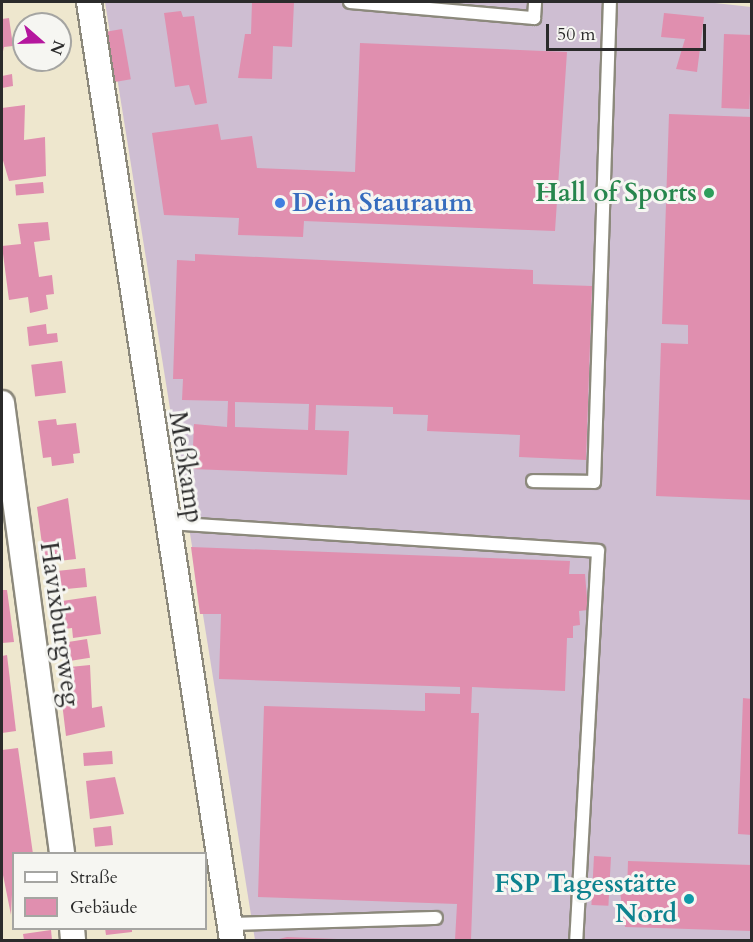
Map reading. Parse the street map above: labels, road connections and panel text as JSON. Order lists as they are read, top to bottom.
{
  "streets": {
    "street": ["Meßkamp", "Havixburgweg"]
  },
  "places": ["Hall of Sports", "Dein Stauraum", "FSP Tagesstätte Nord"],
  "legend": ["Straße", "Gebäude"],
  "scale_bar": "50 m",
  "north": "right"
}
